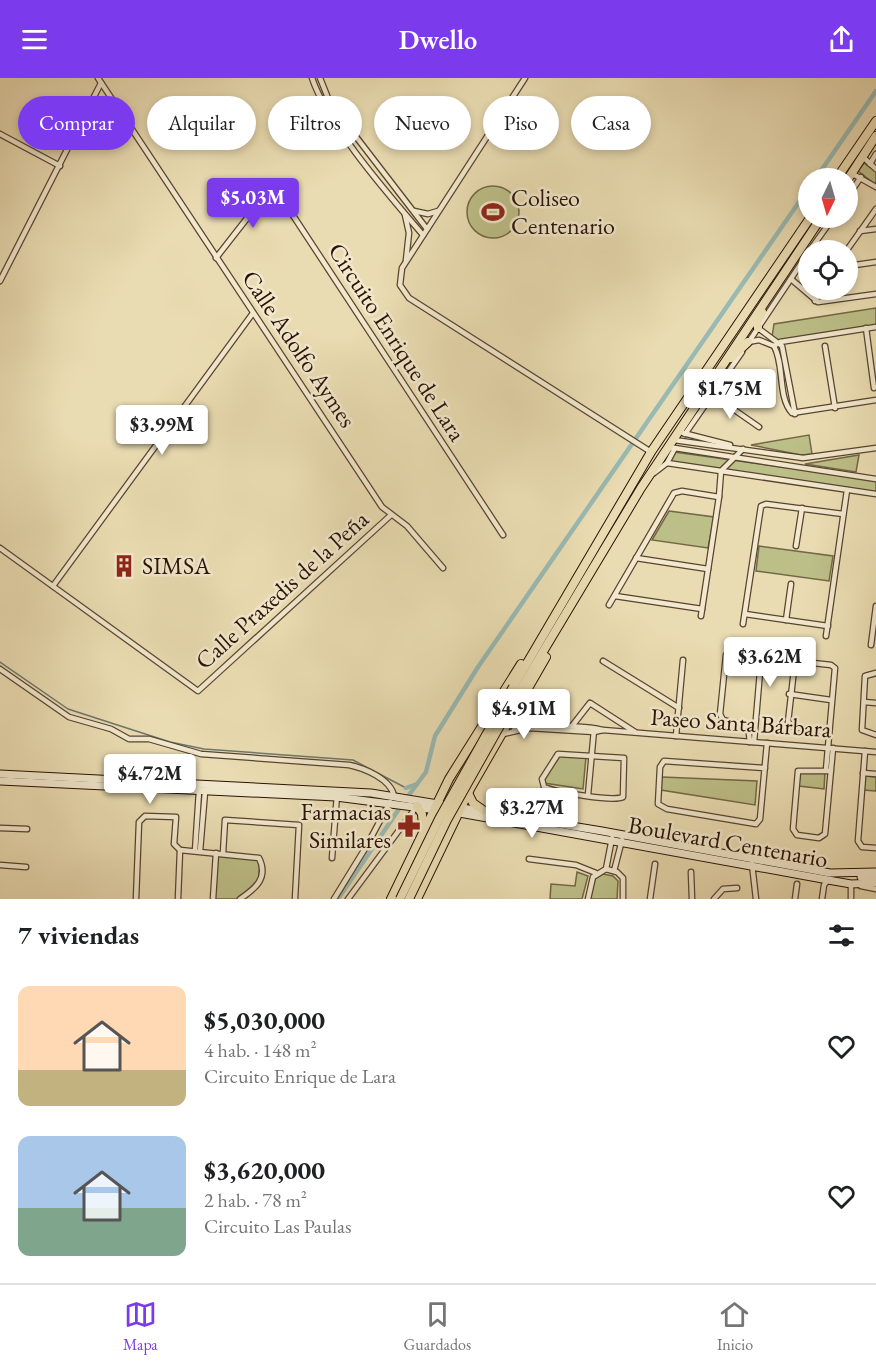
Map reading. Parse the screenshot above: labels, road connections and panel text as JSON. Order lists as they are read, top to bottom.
{
  "streets": {
    "main road": ["Boulevard Centenario"],
    "street": [
      "Circuito Enrique de Lara",
      "Calle Adolfo Aymes",
      "Calle Praxedis de la Peña",
      "Paseo Santa Bárbara"
    ]
  },
  "crossings": [
    ["Circuito Enrique de Lara", "Calle Adolfo Aymes"],
    ["Calle Adolfo Aymes", "Calle Praxedis de la Peña"]
  ],
  "places": {
    "sports": ["Coliseo Centenario"],
    "building": ["SIMSA"],
    "pharmacy": ["Farmacias Similares"]
  },
  "north": "bottom",
  "page": {
    "header": "Dwello",
    "chip": [
      "Comprar",
      "Alquilar",
      "Filtros",
      "Nuevo",
      "Piso",
      "Casa"
    ],
    "price": [
      "$5.03M",
      "$1.75M",
      "$3.99M",
      "$3.62M",
      "$4.91M",
      "$4.72M",
      "$3.27M"
    ],
    "heading": "7 viviendas",
    "list": [
      {
        "name": "$5,030,000",
        "note": "4 hab. · 148 m² · Circuito Enrique de Lara"
      },
      {
        "name": "$3,620,000",
        "note": "2 hab. · 78 m² · Circuito Las Paulas"
      }
    ],
    "tabs": ["Mapa", "Guardados", "Inicio"]
  }
}
